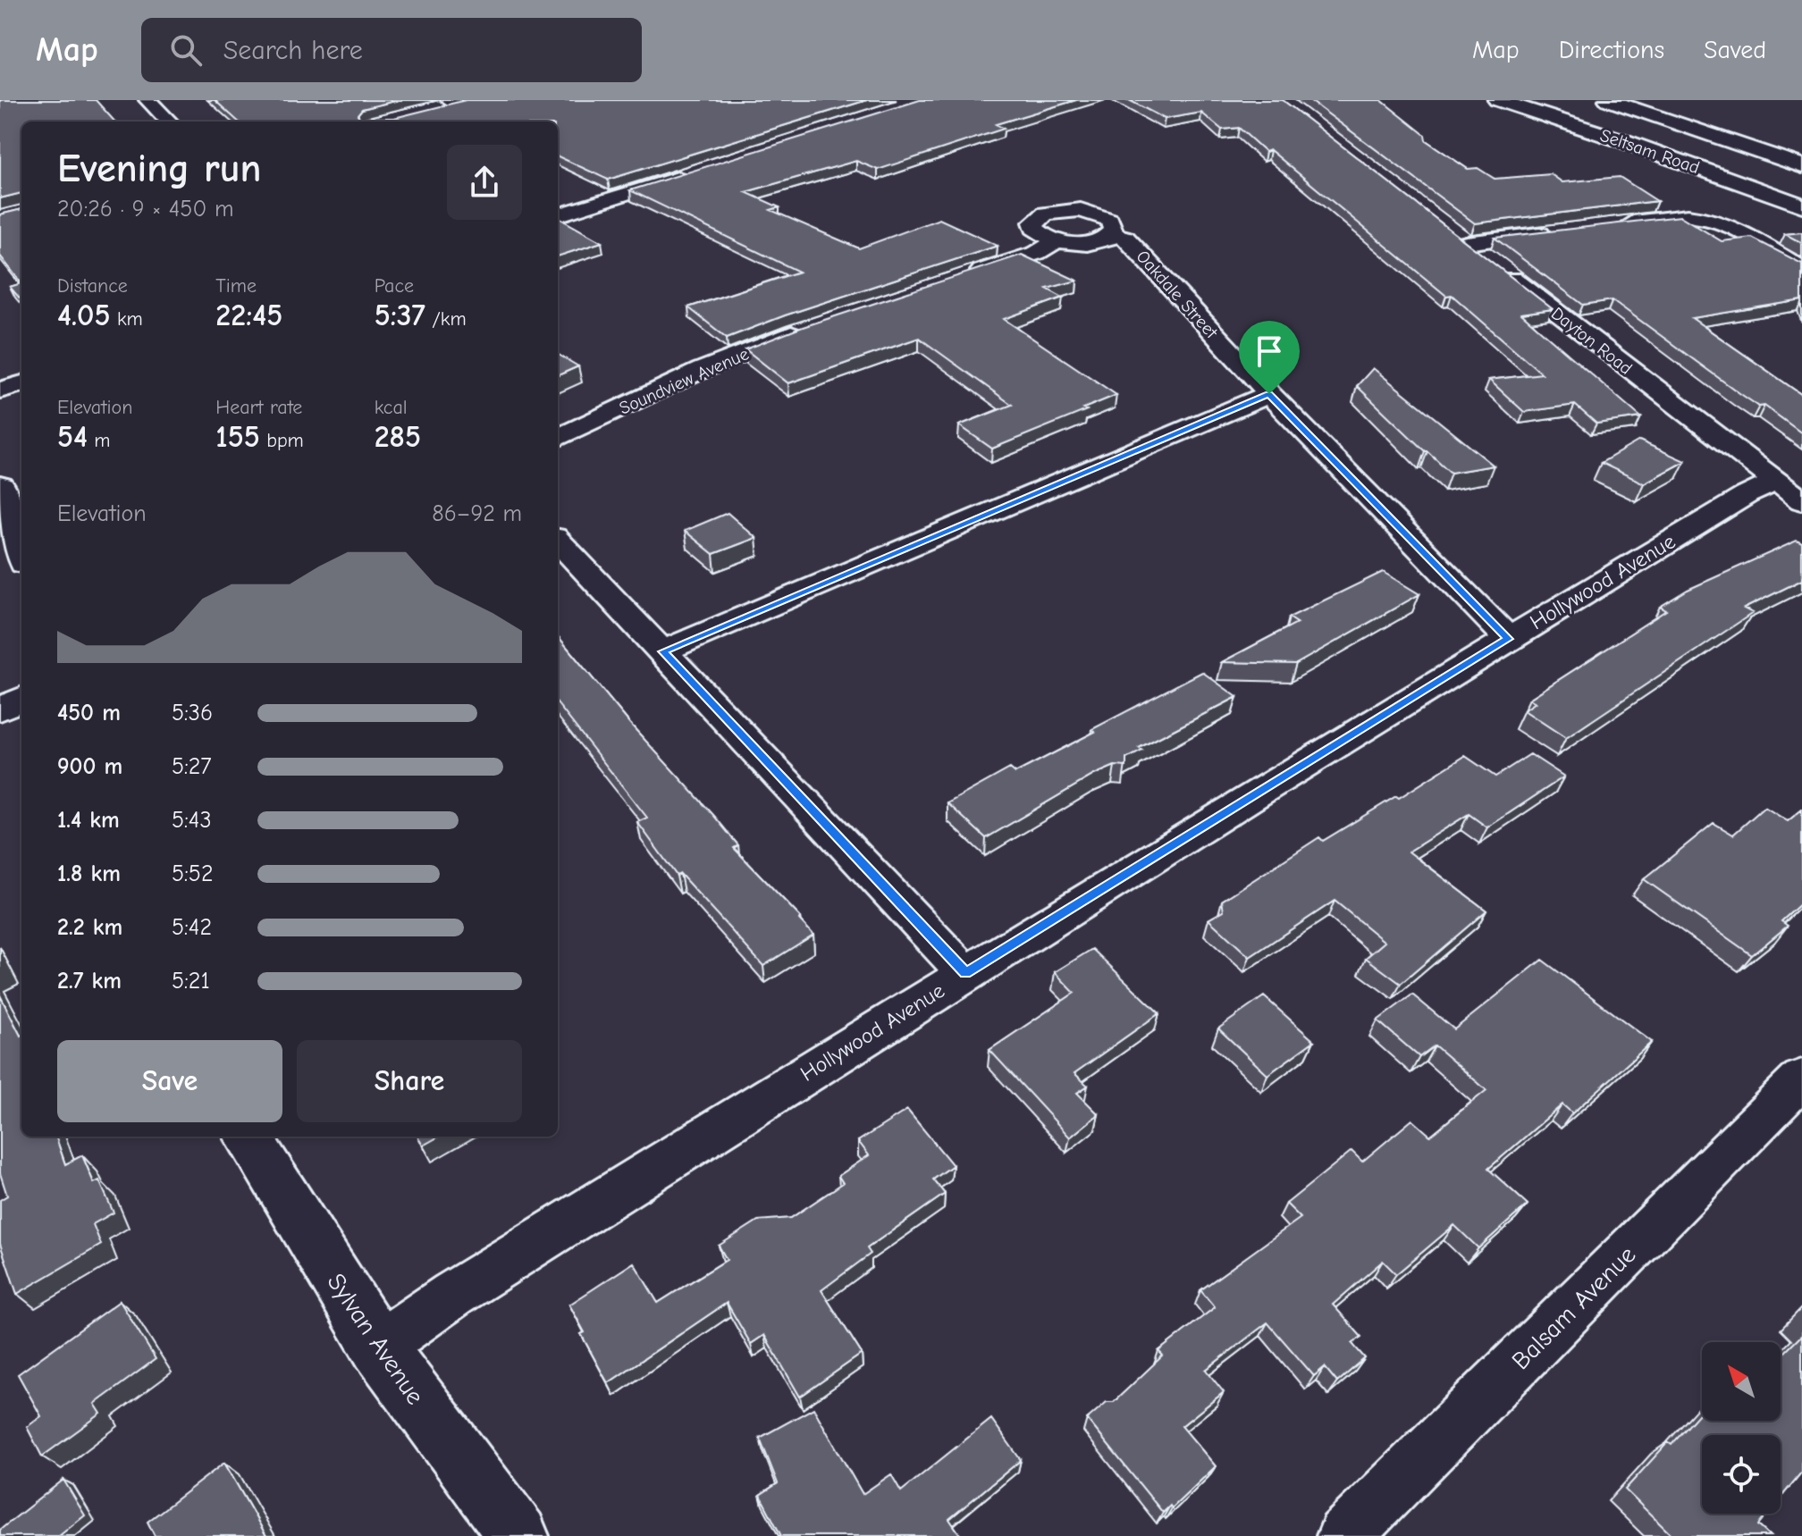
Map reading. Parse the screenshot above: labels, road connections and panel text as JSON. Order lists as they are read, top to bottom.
{
  "streets": {
    "main road": ["Seltsam Road", "Sylvan Avenue"],
    "street": [
      "Oakdale Street",
      "Dayton Road",
      "Soundview Avenue",
      "Hollywood Avenue",
      "Balsam Avenue"
    ]
  },
  "crossings": [
    ["Oakdale Street", "Hollywood Avenue"],
    ["Dayton Road", "Hollywood Avenue"],
    ["Hollywood Avenue", "Sylvan Avenue"]
  ],
  "north": "top left",
  "page": {
    "header": "Map",
    "search": "Search here",
    "nav": ["Map", "Directions", "Saved"],
    "heading": ["Evening run", "20:26 · 9 × 450 m"],
    "stats": [
      ["Distance", "4.05 km"],
      ["Time", "22:45"],
      ["Pace", "5:37 /km"],
      ["Elevation", "54 m"],
      ["Heart rate", "155 bpm"],
      ["kcal", "285"]
    ],
    "chart": ["Elevation", "86–92 m"],
    "list": [
      {
        "name": "450 m",
        "note": "5:36"
      },
      {
        "name": "900 m",
        "note": "5:27"
      },
      {
        "name": "1.4 km",
        "note": "5:43"
      },
      {
        "name": "1.8 km",
        "note": "5:52"
      },
      {
        "name": "2.2 km",
        "note": "5:42"
      },
      {
        "name": "2.7 km",
        "note": "5:21"
      }
    ],
    "buttons": ["Save", "Share"]
  }
}
